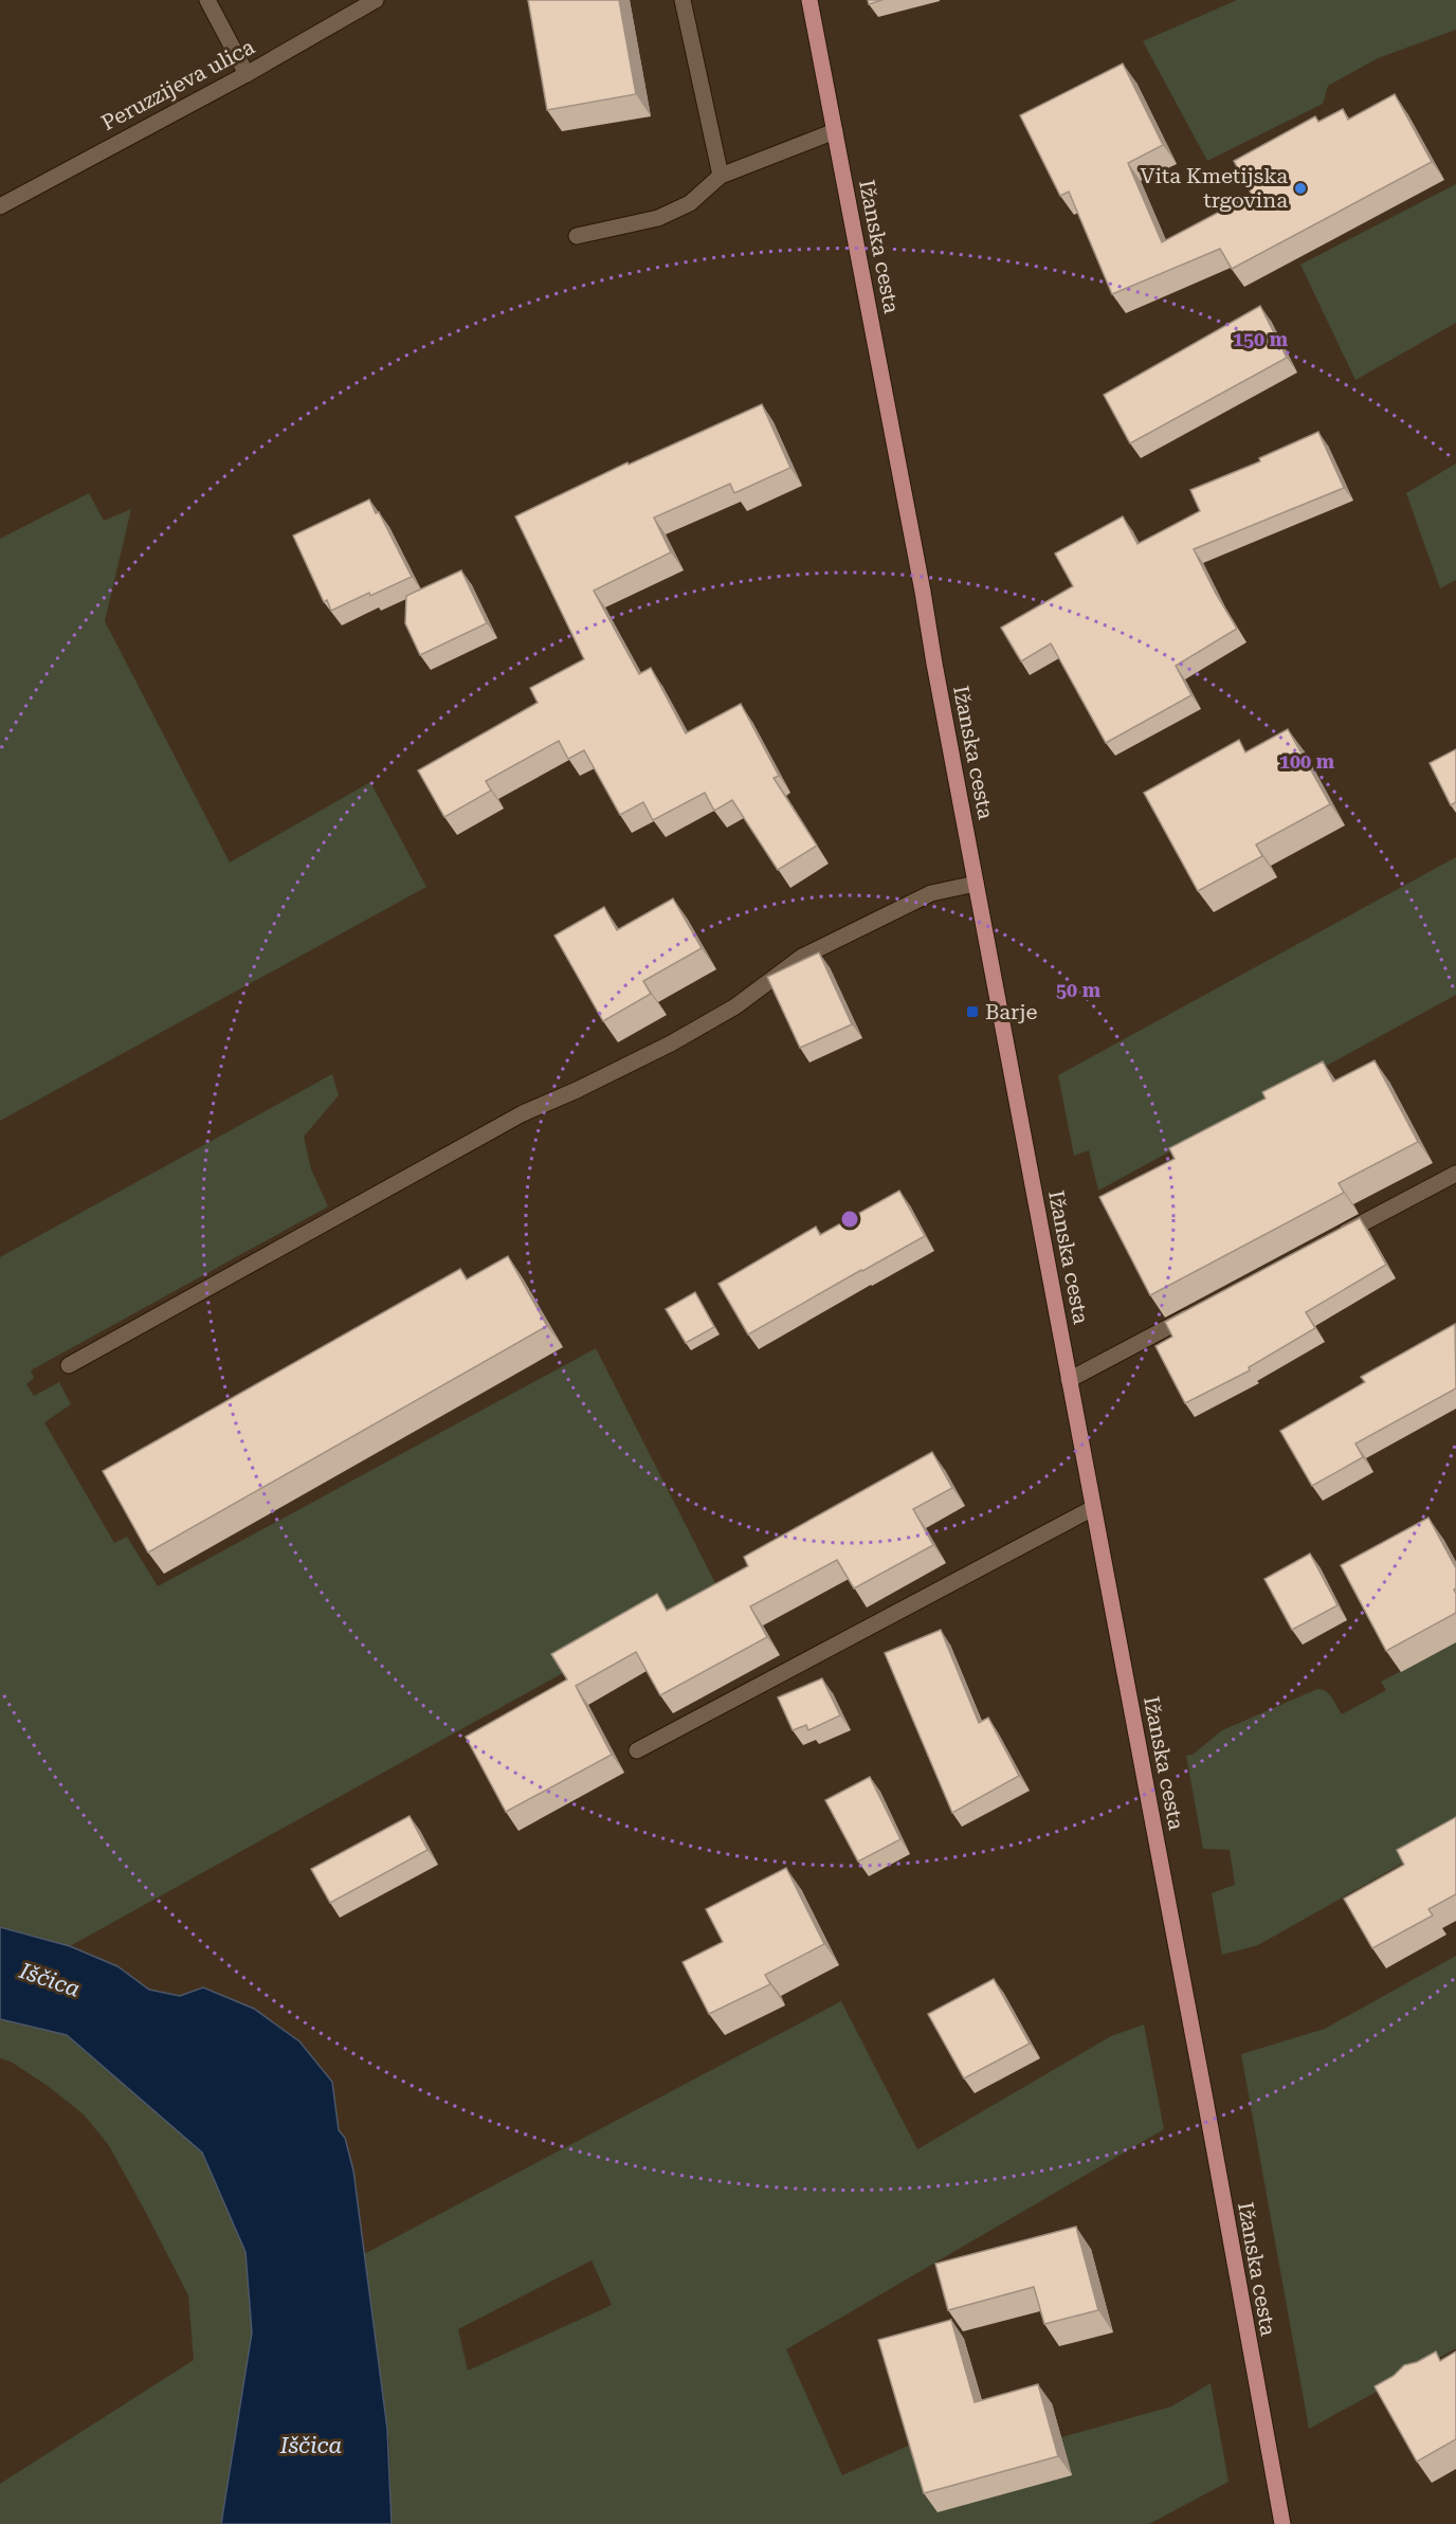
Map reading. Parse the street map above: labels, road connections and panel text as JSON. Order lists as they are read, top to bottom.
{
  "streets": {
    "main road": ["Ižanska cesta"],
    "street": ["Peruzzijeva ulica"]
  },
  "water": ["Iščica"],
  "places": {
    "other": ["Vita Kmetijska trgovina"],
    "transit": ["Barje"]
  },
  "rings": ["150 m", "100 m", "50 m"]
}
